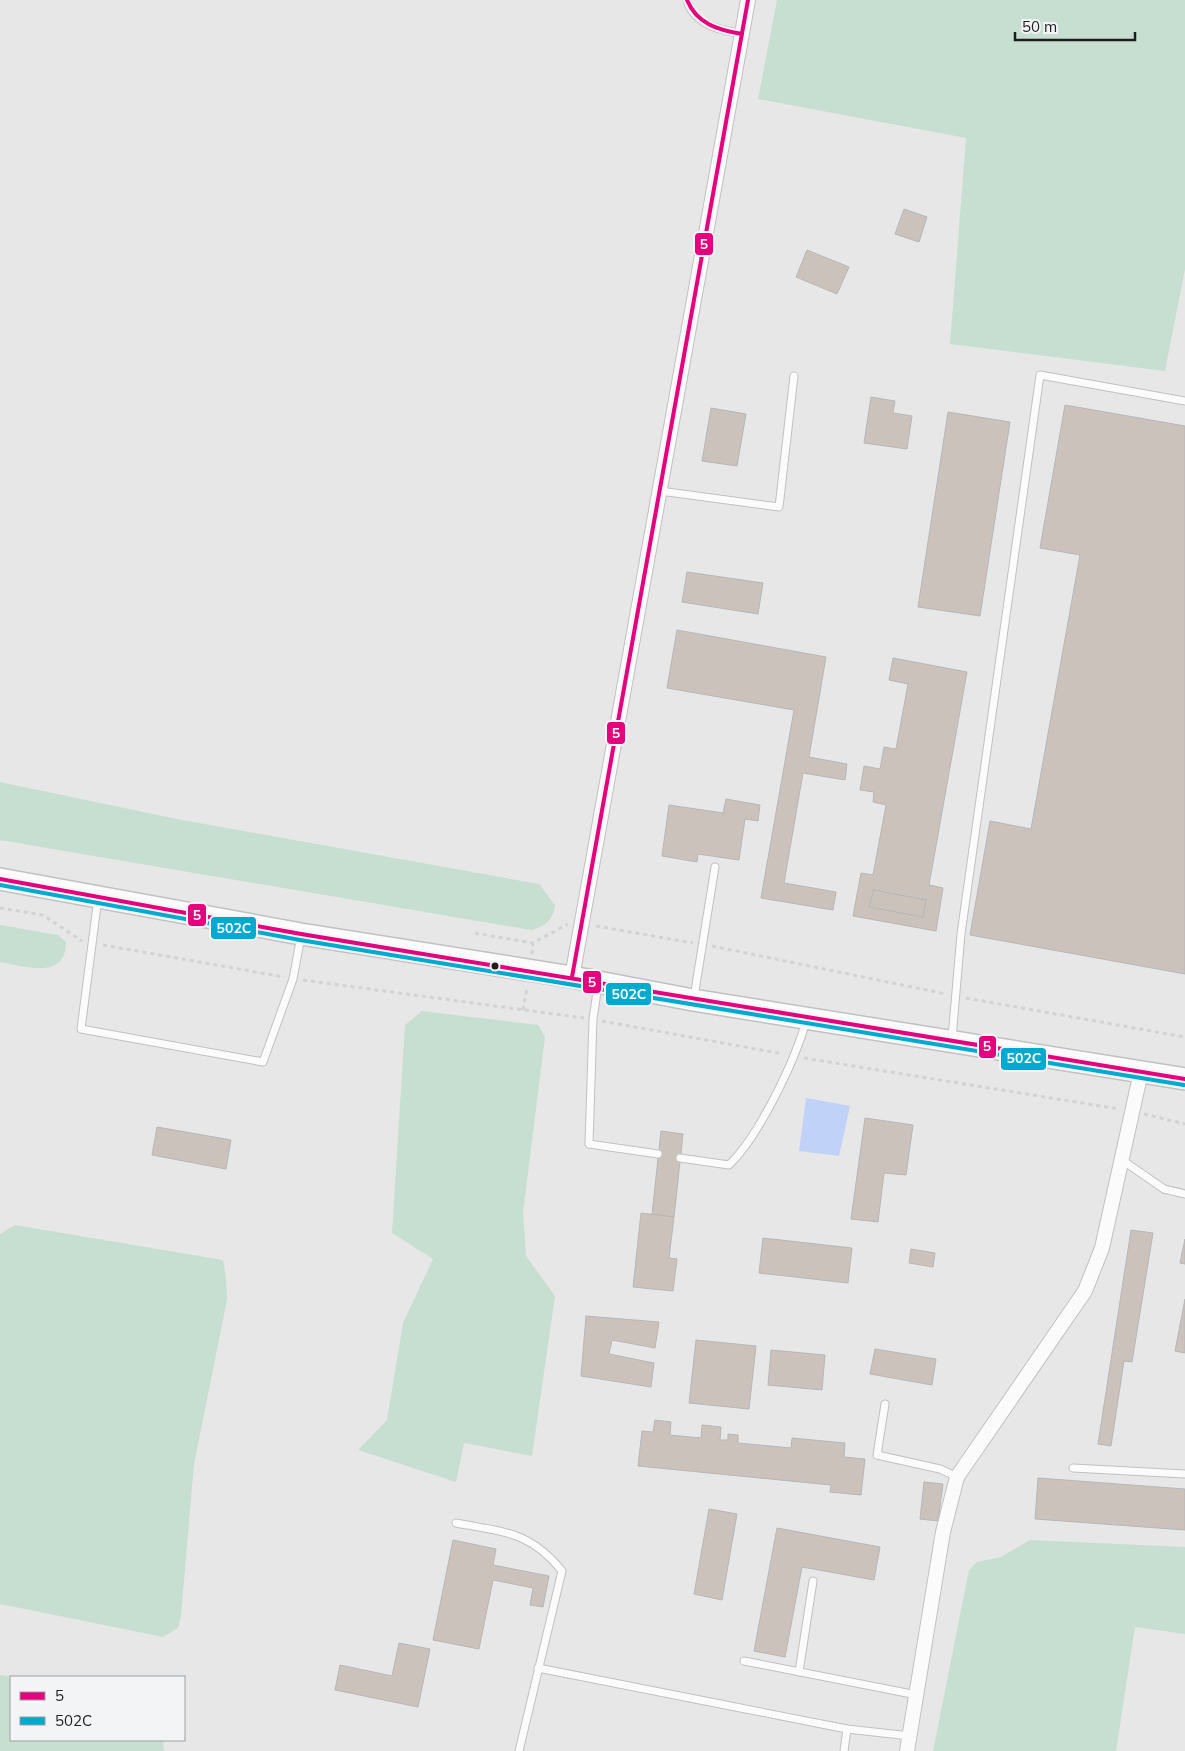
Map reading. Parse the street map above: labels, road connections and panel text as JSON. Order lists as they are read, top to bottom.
{
  "lines": ["transit line 5", "transit line 502С"],
  "legend": ["5", "502С"],
  "scale_bar": "50 m"
}
